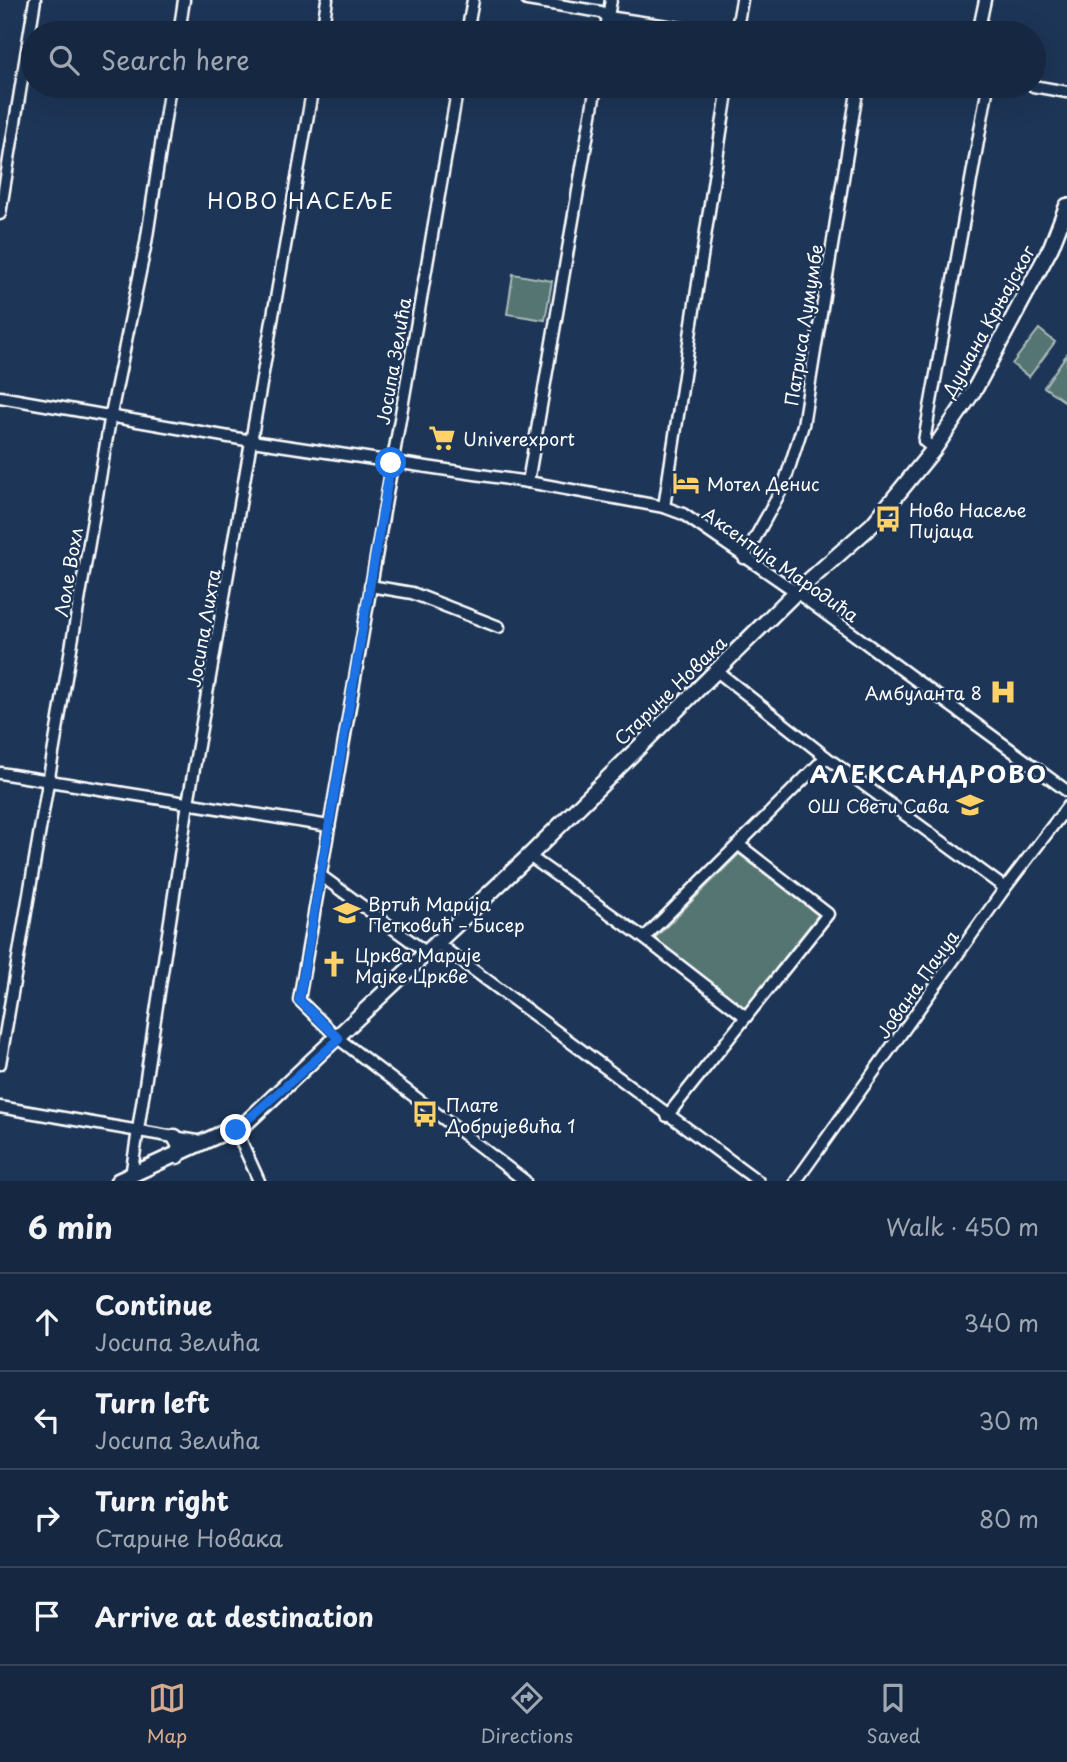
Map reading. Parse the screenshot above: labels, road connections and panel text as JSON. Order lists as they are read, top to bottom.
{
  "streets": {
    "street": [
      "Душана Крњајског",
      "Патриса Лумумбе",
      "Јосипа Зелића",
      "Аксентија Мародића",
      "Лоле Вохл",
      "Јосипа Лихта",
      "Старине Новака",
      "Јована Пачуа"
    ]
  },
  "crossings": [
    ["Душана Крњајског", "Старине Новака"],
    ["Патриса Лумумбе", "Аксентија Мародића"],
    ["Јосипа Зелића", "Аксентија Мародића"],
    ["Јосипа Зелића", "Старине Новака"],
    ["Аксентија Мародића", "Лоле Вохл"],
    ["Аксентија Мародића", "Јосипа Лихта"],
    ["Аксентија Мародића", "Старине Новака"],
    ["Јосипа Лихта", "Старине Новака"]
  ],
  "districts": ["НОВО НАСЕЉЕ", "АЛЕКСАНДРОВО"],
  "places": {
    "supermarket": ["Univerexport"],
    "hotel": ["Мотел Денис"],
    "bus stop": ["Ново Насеље Пијаца", "Плате Добријевића 1"],
    "hospital": ["Амбуланта 8"],
    "school or university": ["ОШ Свети Сава", "Вртић Марија Петковић – Бисер"],
    "church": ["Црква Марије Мајке Цркве"]
  },
  "page": {
    "search": "Search here",
    "heading": ["6 min", "Walk · 450 m"],
    "list": [
      ["Continue", "Јосипа Зелића", "340 m"],
      ["Turn left", "Јосипа Зелића", "30 m"],
      ["Turn right", "Старине Новака", "80 m"],
      "Arrive at destination"
    ],
    "nav": ["Map", "Directions", "Saved"]
  }
}
